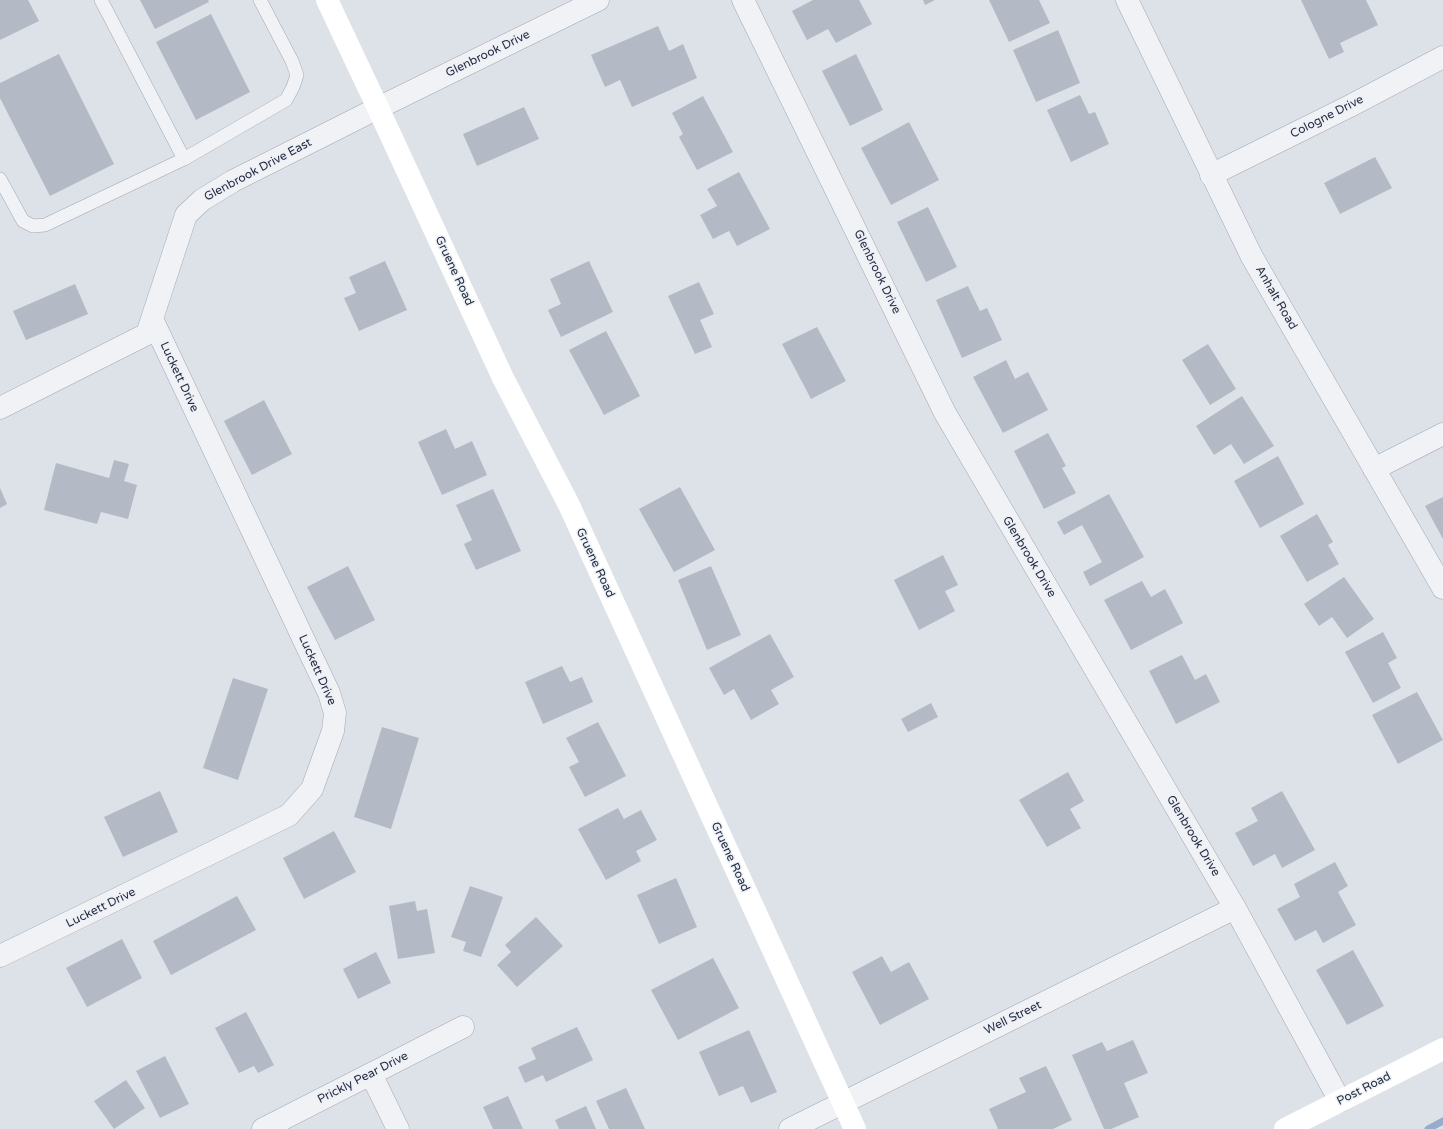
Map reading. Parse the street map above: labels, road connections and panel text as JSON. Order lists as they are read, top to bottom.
{
  "streets": {
    "street": [
      "Glenbrook Drive",
      "Cologne Drive",
      "Glenbrook Drive East",
      "Gruene Road",
      "Anhalt Road",
      "Luckett Drive",
      "Well Street",
      "Prickly Pear Drive",
      "Post Road"
    ]
  },
  "crossings": [
    ["Glenbrook Drive", "Glenbrook Drive East"],
    ["Glenbrook Drive", "Gruene Road"],
    ["Glenbrook Drive", "Well Street"],
    ["Glenbrook Drive", "Post Road"],
    ["Cologne Drive", "Anhalt Road"],
    ["Glenbrook Drive East", "Gruene Road"],
    ["Glenbrook Drive East", "Luckett Drive"],
    ["Gruene Road", "Well Street"]
  ]
}
